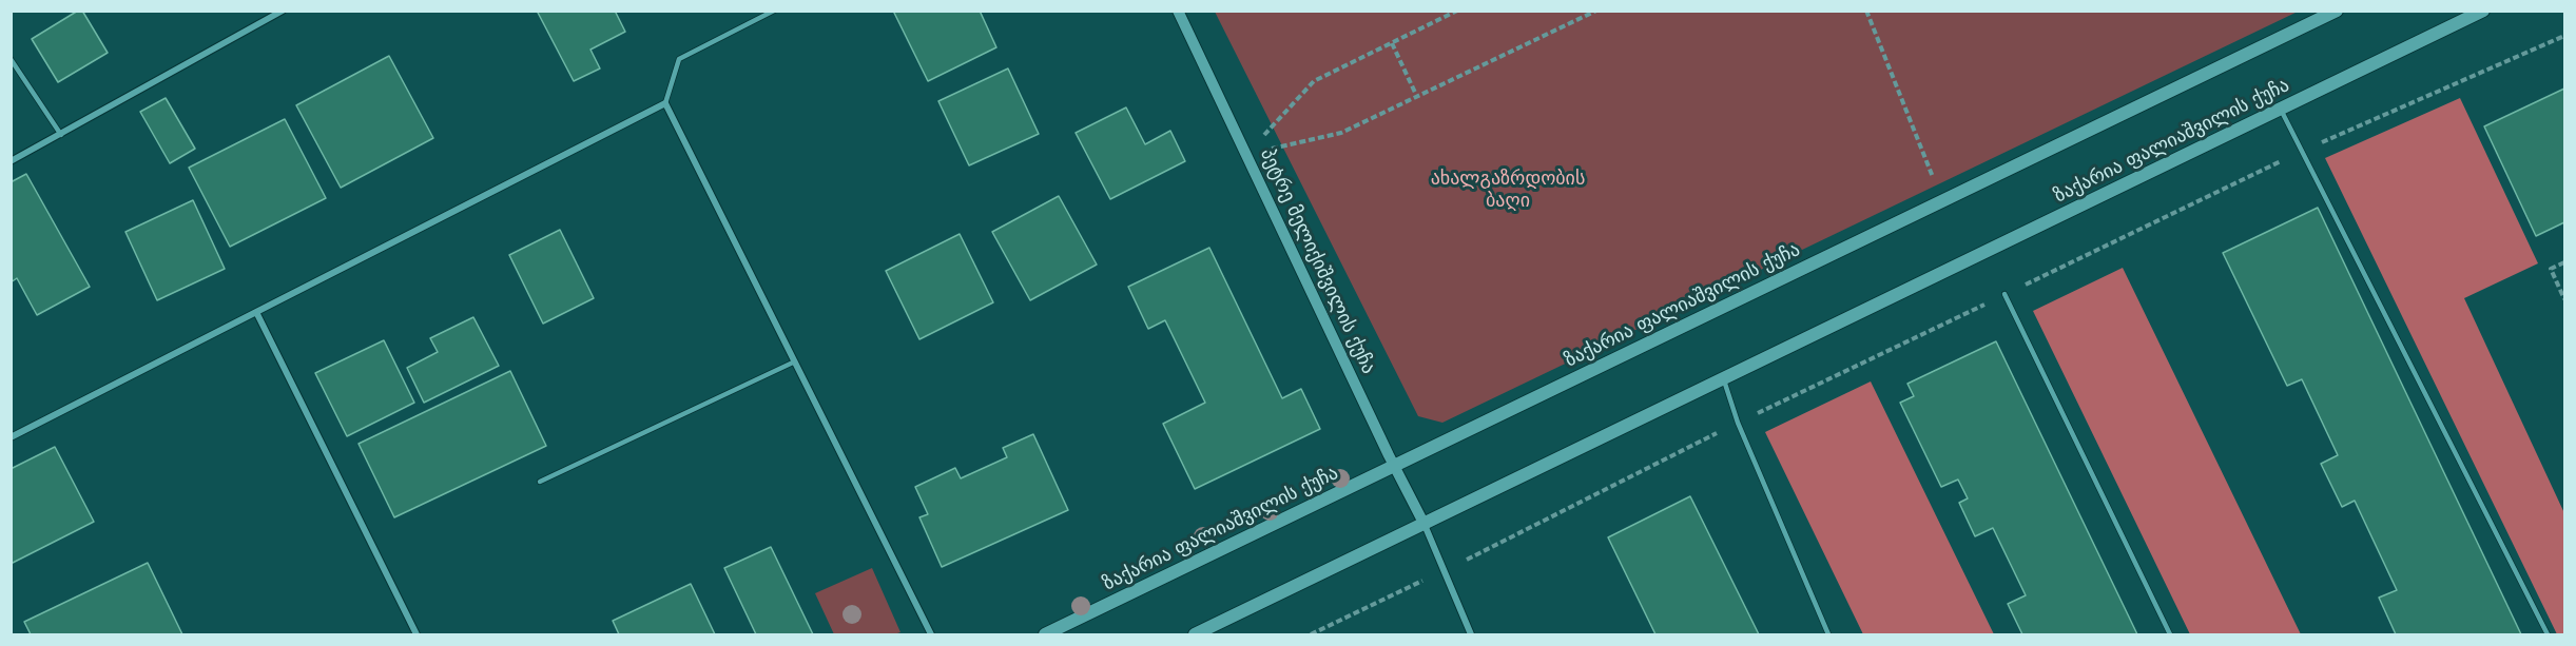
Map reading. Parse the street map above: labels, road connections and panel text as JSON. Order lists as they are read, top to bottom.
{
  "streets": {
    "main road": ["ზაქარია ფალიაშვილის ქუჩა"],
    "street": ["პეტრე მელიქიშვილის ქუჩა"]
  },
  "crossings": [
    ["ზაქარია ფალიაშვილის ქუჩა", "პეტრე მელიქიშვილის ქუჩა"]
  ],
  "parks": ["ახალგაზრდობის ბაღი"]
}
